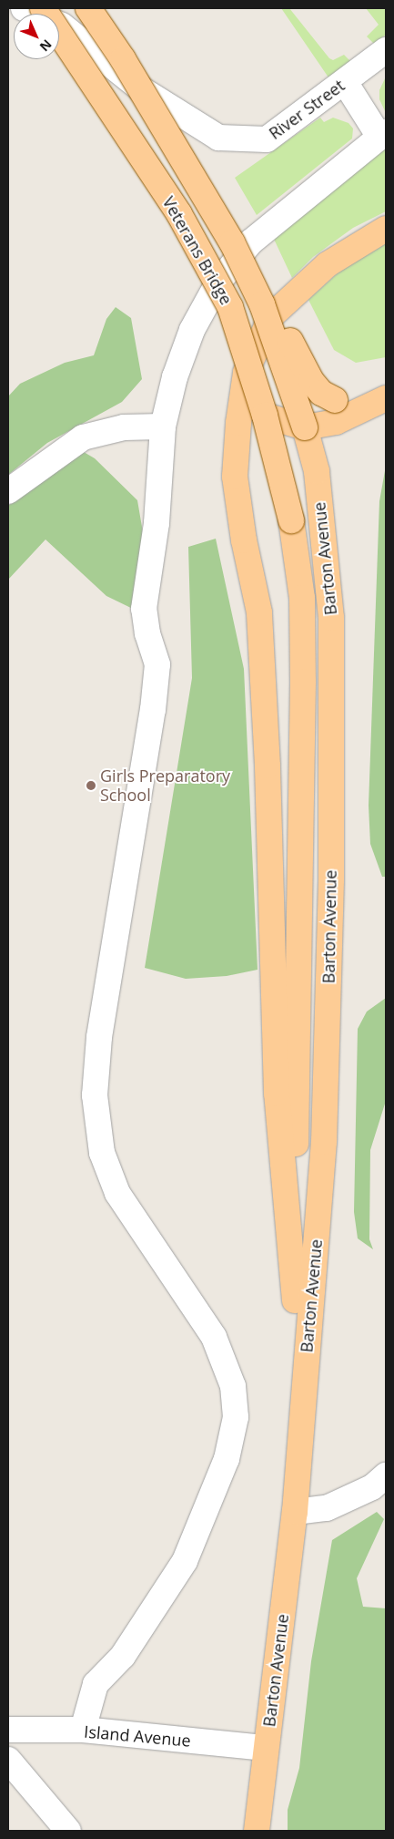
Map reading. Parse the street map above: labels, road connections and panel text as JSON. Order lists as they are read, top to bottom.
{
  "streets": {
    "main road": ["Veterans Bridge", "Barton Avenue"],
    "street": ["River Street", "Island Avenue"]
  },
  "crossings": [
    ["Veterans Bridge", "Barton Avenue"],
    ["Barton Avenue", "Island Avenue"]
  ],
  "places": ["Girls Preparatory School"],
  "north": "bottom right"
}
